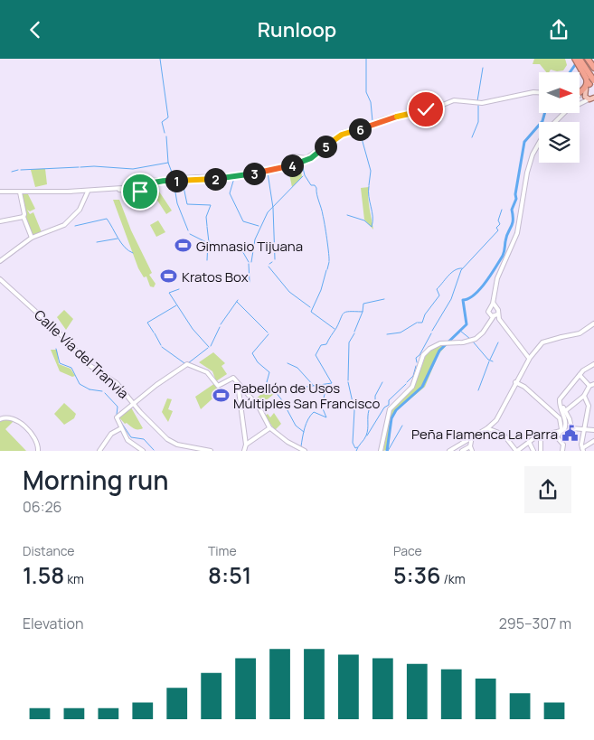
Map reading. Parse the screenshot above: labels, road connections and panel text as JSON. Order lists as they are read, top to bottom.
{
  "streets": {
    "street": ["Calle Vía del Tranvía"]
  },
  "places": {
    "sports": ["Gimnasio Tijuana", "Kratos Box", "Pabellón de Usos Múltiples San Francisco"],
    "public building": ["Peña Flamenca La Parra"]
  },
  "north": "right",
  "page": {
    "header": "Runloop",
    "pins": [
      "6",
      "5",
      "4",
      "3",
      "2",
      "1"
    ],
    "heading": ["Morning run", "06:26"],
    "stats": [
      ["Distance", "1.58 km"],
      ["Time", "8:51"],
      ["Pace", "5:36 /km"]
    ],
    "chart": ["Elevation", "295–307 m"]
  }
}
